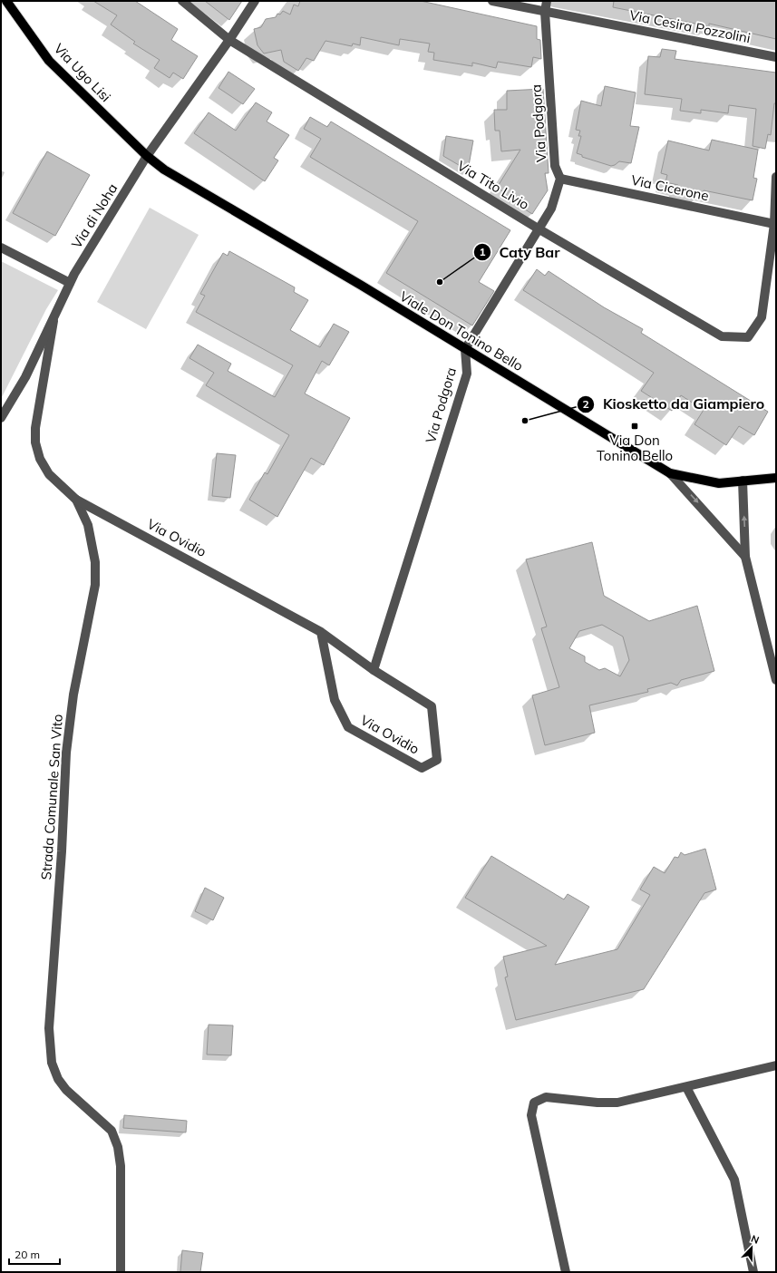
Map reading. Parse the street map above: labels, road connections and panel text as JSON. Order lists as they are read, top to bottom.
{
  "streets": {
    "main road": ["Via Ugo Lisi", "Viale Don Tonino Bello"],
    "street": [
      "Via Cesira Pozzolini",
      "Via Podgora",
      "Via Tito Livio",
      "Via Cicerone",
      "Via di Noha",
      "Via Ovidio",
      "Strada Comunale San Vito"
    ]
  },
  "crossings": [
    ["Via Cesira Pozzolini", "Via Podgora"],
    ["Via Ugo Lisi", "Via di Noha"],
    ["Via Ugo Lisi", "Viale Don Tonino Bello"],
    ["Via Podgora", "Via Tito Livio"],
    ["Via Podgora", "Via Cicerone"],
    ["Via Podgora", "Viale Don Tonino Bello"],
    ["Via Podgora", "Via Ovidio"],
    ["Via Tito Livio", "Via Cicerone"],
    ["Via Tito Livio", "Via di Noha"],
    ["Via di Noha", "Viale Don Tonino Bello"],
    ["Via di Noha", "Strada Comunale San Vito"],
    ["Via Ovidio", "Strada Comunale San Vito"]
  ],
  "places": {
    "other": ["Caty Bar", "Kiosketto da Giampiero"],
    "transit": ["Via Don Tonino Bello"]
  },
  "scale_bar": "20 m",
  "north": "top"
}
